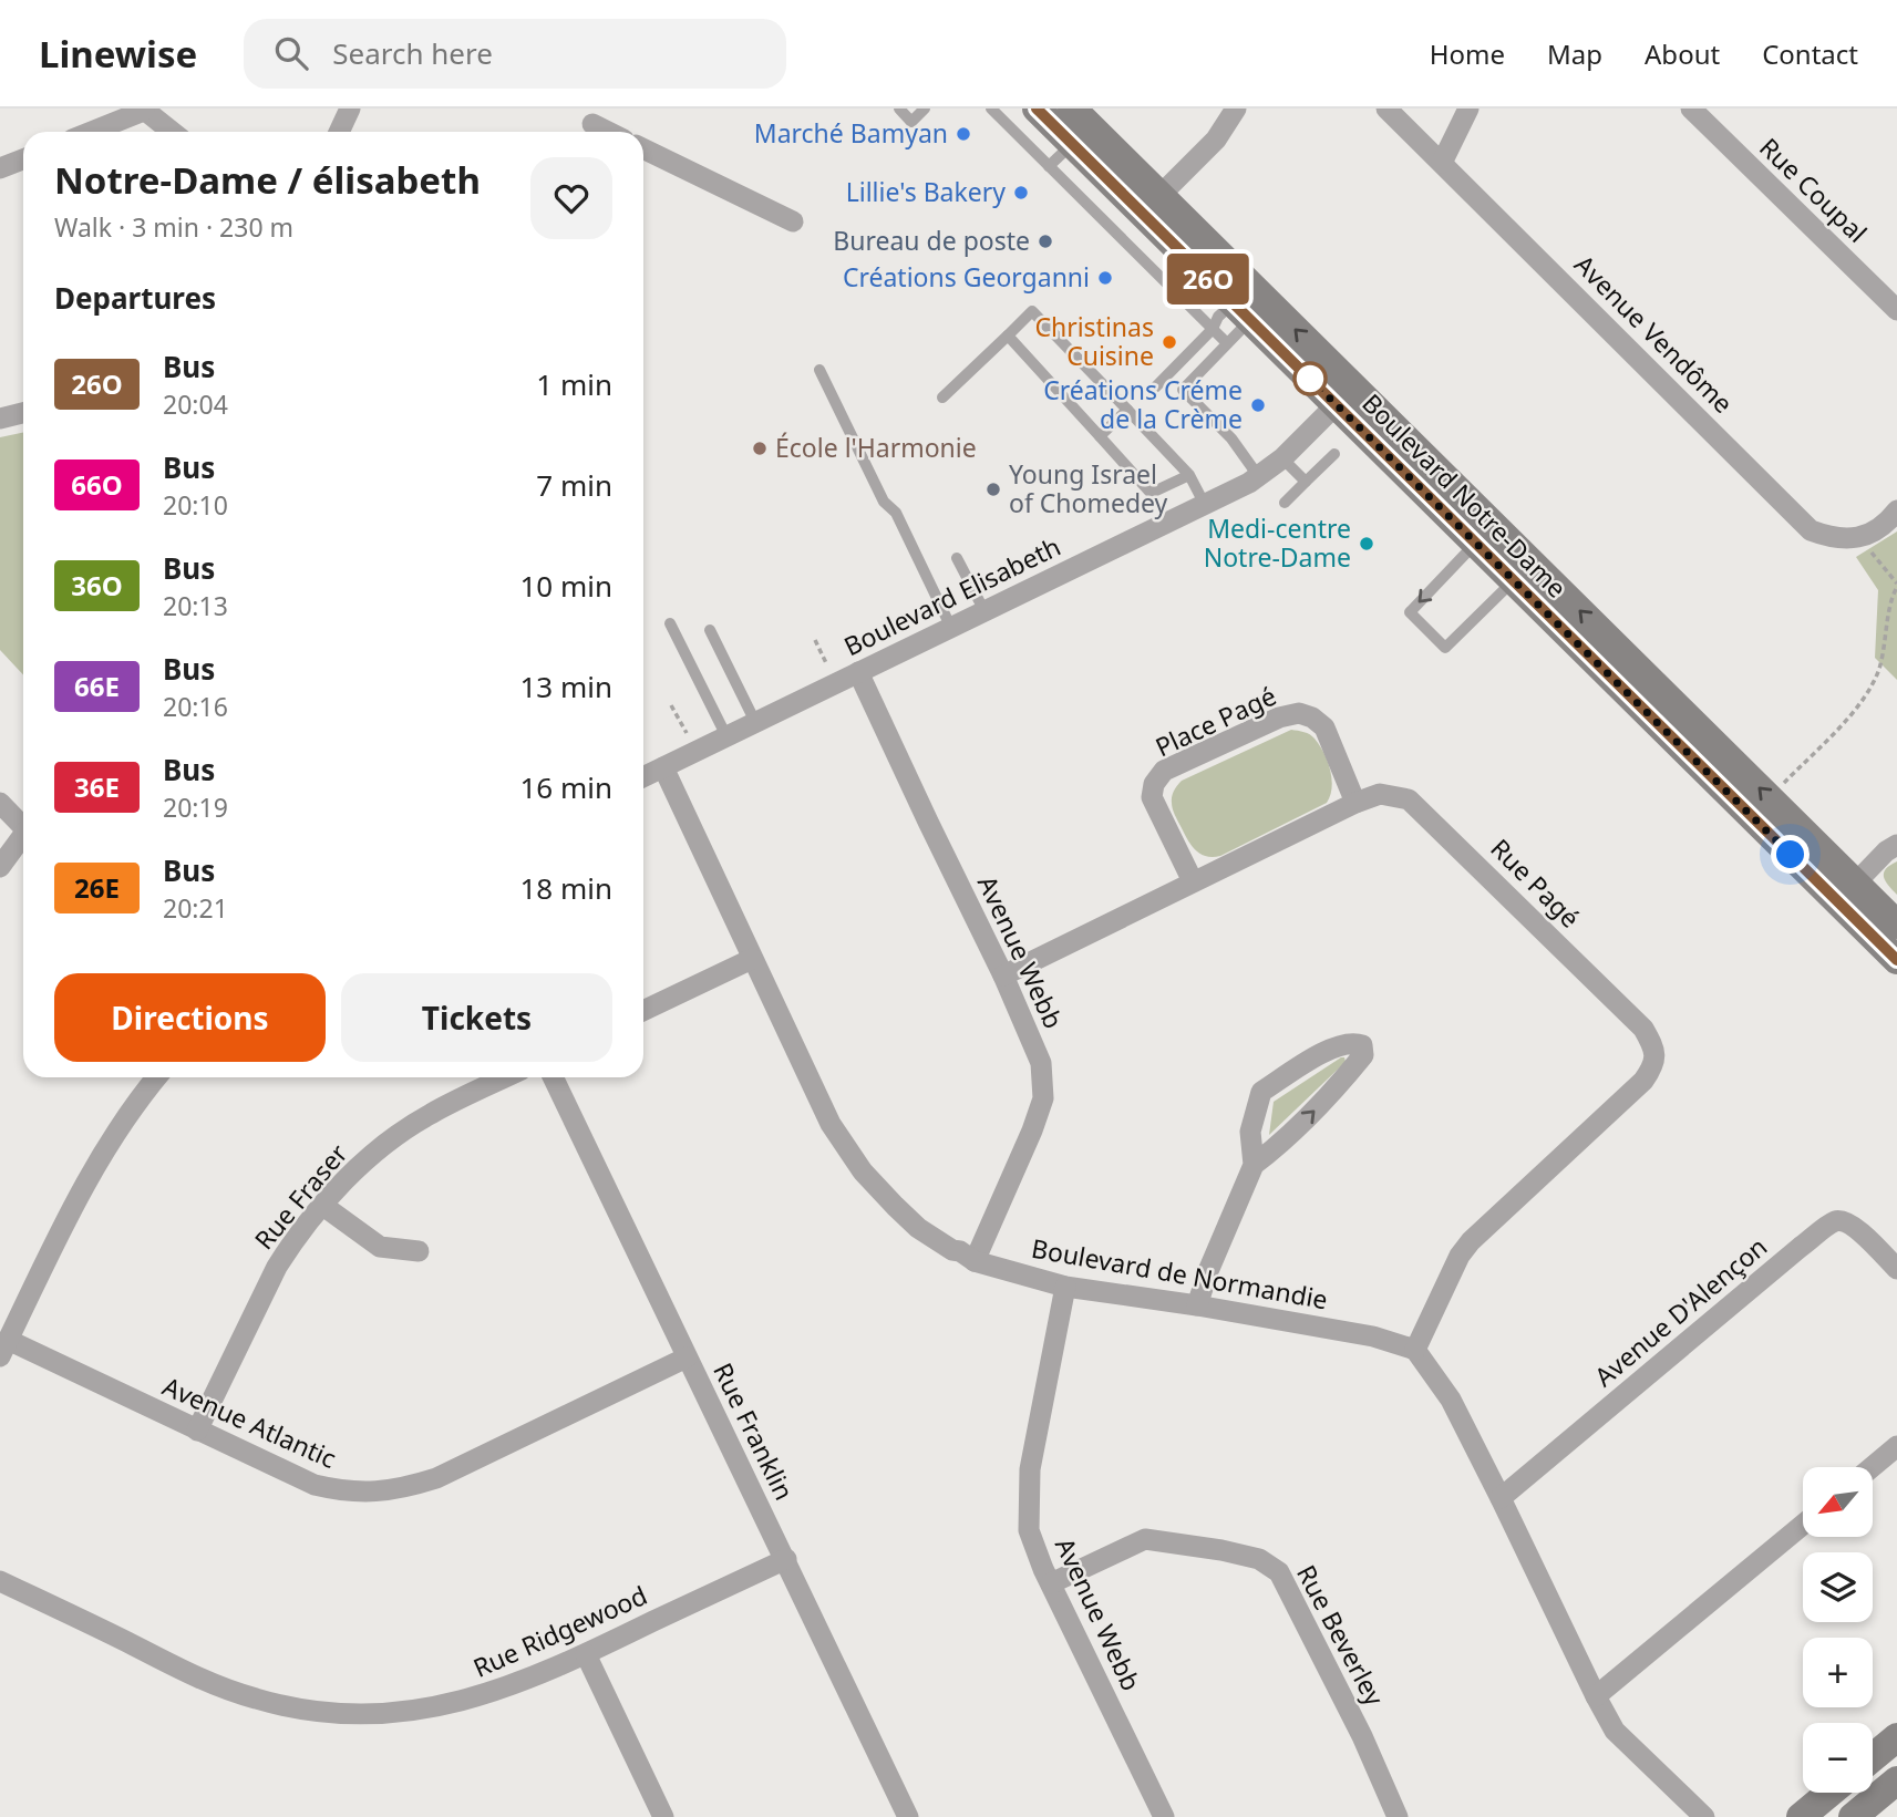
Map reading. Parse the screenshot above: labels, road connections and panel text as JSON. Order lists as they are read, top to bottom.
{
  "streets": {
    "street": [
      "Rue Coupal",
      "Avenue Vendôme",
      "Boulevard Notre-Dame",
      "Boulevard Elisabeth",
      "Place Pagé",
      "Rue Pagé",
      "Avenue Webb",
      "Rue Fraser",
      "Boulevard de Normandie",
      "Avenue D'Alençon",
      "Avenue Atlantic",
      "Rue Franklin",
      "Rue Ridgewood",
      "Rue Beverley"
    ]
  },
  "crossings": [
    ["Boulevard Notre-Dame", "Boulevard Elisabeth"],
    ["Boulevard Elisabeth", "Avenue Webb"],
    ["Boulevard Elisabeth", "Boulevard de Normandie"],
    ["Place Pagé", "Rue Pagé"],
    ["Rue Pagé", "Avenue Webb"],
    ["Rue Pagé", "Boulevard de Normandie"],
    ["Avenue Webb", "Boulevard de Normandie"],
    ["Avenue Webb", "Rue Beverley"],
    ["Rue Fraser", "Avenue Atlantic"],
    ["Avenue Atlantic", "Rue Franklin"],
    ["Rue Franklin", "Rue Ridgewood"]
  ],
  "places": [
    "Marché Bamyan",
    "Lillie's Bakery",
    "Bureau de poste",
    "Créations Georganni",
    "Christinas Cuisine",
    "Créations Créme de la Crème",
    "École l'Harmonie",
    "Young Israel of Chomedey",
    "Medi-centre Notre-Dame"
  ],
  "lines": ["bus line 26O"],
  "north": "bottom left",
  "page": {
    "header": "Linewise",
    "search": "Search here",
    "nav": [
      "Home",
      "Map",
      "About",
      "Contact"
    ],
    "on_map": "26O",
    "heading": [
      ["Notre-Dame / élisabeth", "Walk · 3 min · 230 m"],
      "Departures"
    ],
    "list": [
      {
        "mark": "26O",
        "name": "Bus",
        "note": "20:04",
        "value": "1 min"
      },
      {
        "mark": "66O",
        "name": "Bus",
        "note": "20:10",
        "value": "7 min"
      },
      {
        "mark": "36O",
        "name": "Bus",
        "note": "20:13",
        "value": "10 min"
      },
      {
        "mark": "66E",
        "name": "Bus",
        "note": "20:16",
        "value": "13 min"
      },
      {
        "mark": "36E",
        "name": "Bus",
        "note": "20:19",
        "value": "16 min"
      },
      {
        "mark": "26E",
        "name": "Bus",
        "note": "20:21",
        "value": "18 min"
      }
    ],
    "buttons": ["Directions", "Tickets"],
    "map_buttons": ["+", "−"]
  }
}
